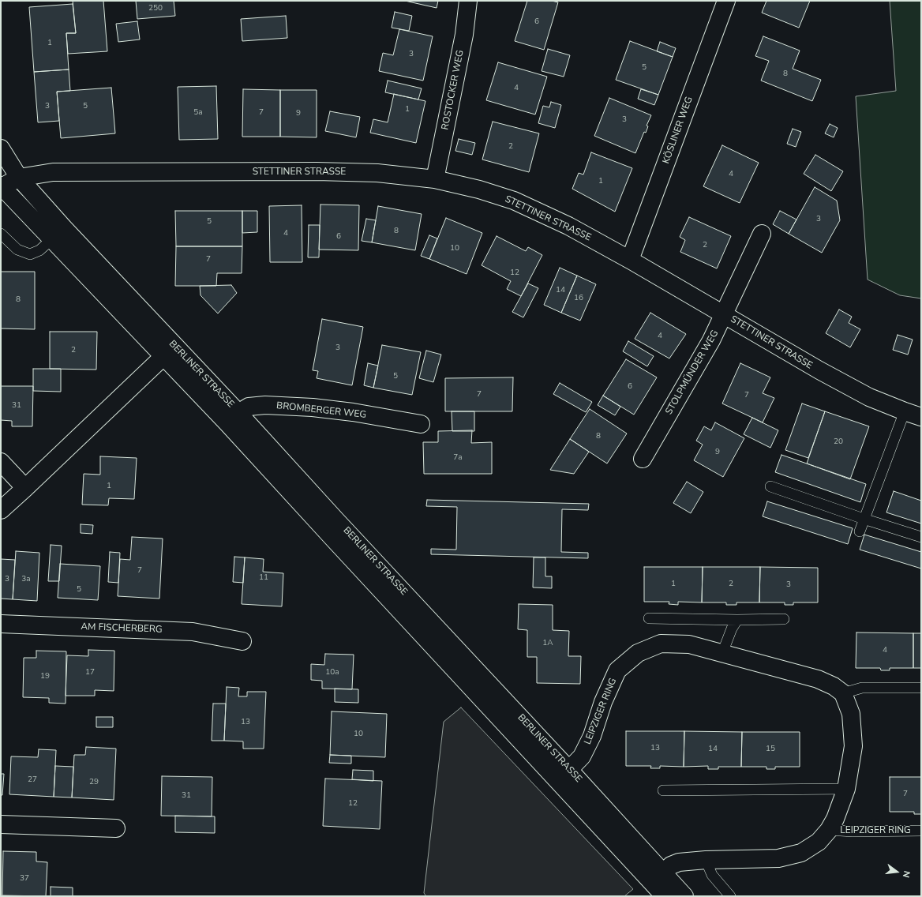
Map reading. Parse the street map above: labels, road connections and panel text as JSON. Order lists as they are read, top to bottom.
{
  "streets": {
    "street": [
      "ROSTOCKER WEG",
      "KÖSLINER WEG",
      "STETTINER STRASSE",
      "STOLPMÜNDER WEG",
      "BERLINER STRASSE",
      "BROMBERGER WEG",
      "AM FISCHERBERG",
      "LEIPZIGER RING"
    ]
  },
  "crossings": [
    ["ROSTOCKER WEG", "STETTINER STRASSE"],
    ["KÖSLINER WEG", "STETTINER STRASSE"],
    ["STETTINER STRASSE", "STOLPMÜNDER WEG"],
    ["STETTINER STRASSE", "BERLINER STRASSE"],
    ["BERLINER STRASSE", "BROMBERGER WEG"],
    ["BERLINER STRASSE", "LEIPZIGER RING"]
  ],
  "house_numbers": [
    "250",
    "6",
    "1",
    "3",
    "5",
    "8",
    "4",
    "3",
    "5",
    "1",
    "5a",
    "7",
    "9",
    "3",
    "2",
    "4",
    "1",
    "3",
    "5",
    "8",
    "4",
    "6",
    "2",
    "10",
    "7",
    "12",
    "14",
    "16",
    "8",
    "4",
    "3",
    "2",
    "5",
    "6",
    "7",
    "7",
    "31",
    "8",
    "20",
    "9",
    "7a",
    "1",
    "7",
    "11",
    "3",
    "3a",
    "1",
    "2",
    "3",
    "5",
    "1A",
    "4",
    "17",
    "10a",
    "19",
    "13",
    "10",
    "13",
    "14",
    "15",
    "27",
    "29",
    "7",
    "31",
    "12",
    "37"
  ],
  "north": "right"
}
